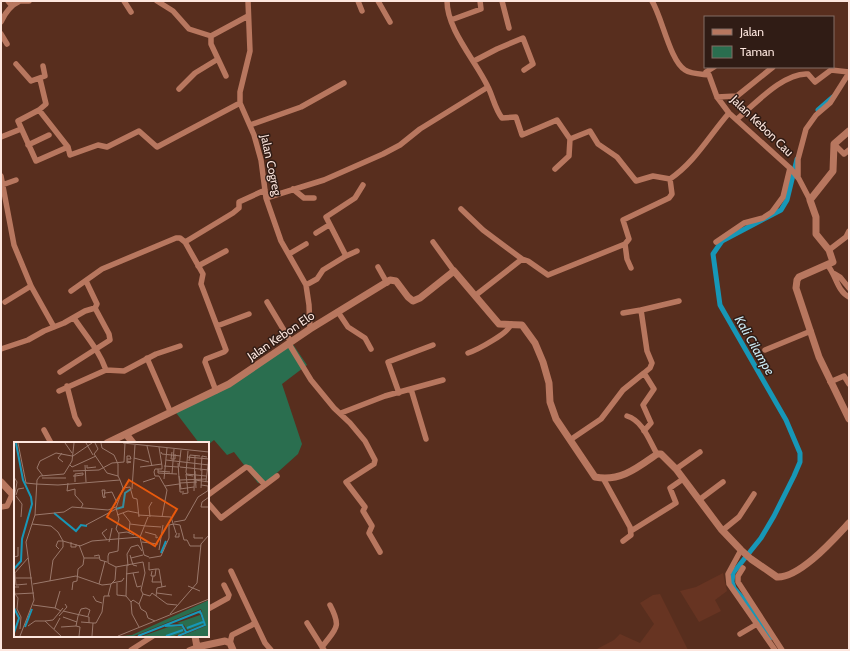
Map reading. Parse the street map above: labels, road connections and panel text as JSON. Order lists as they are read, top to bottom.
{
  "streets": {
    "street": ["Jalan Kebon Cau", "Jalan Cogreg", "Jalan Kebon Elo"]
  },
  "crossings": [
    ["Jalan Cogreg", "Jalan Kebon Elo"]
  ],
  "water": ["Kali Cilampe"],
  "legend": ["Jalan", "Taman"]
}
